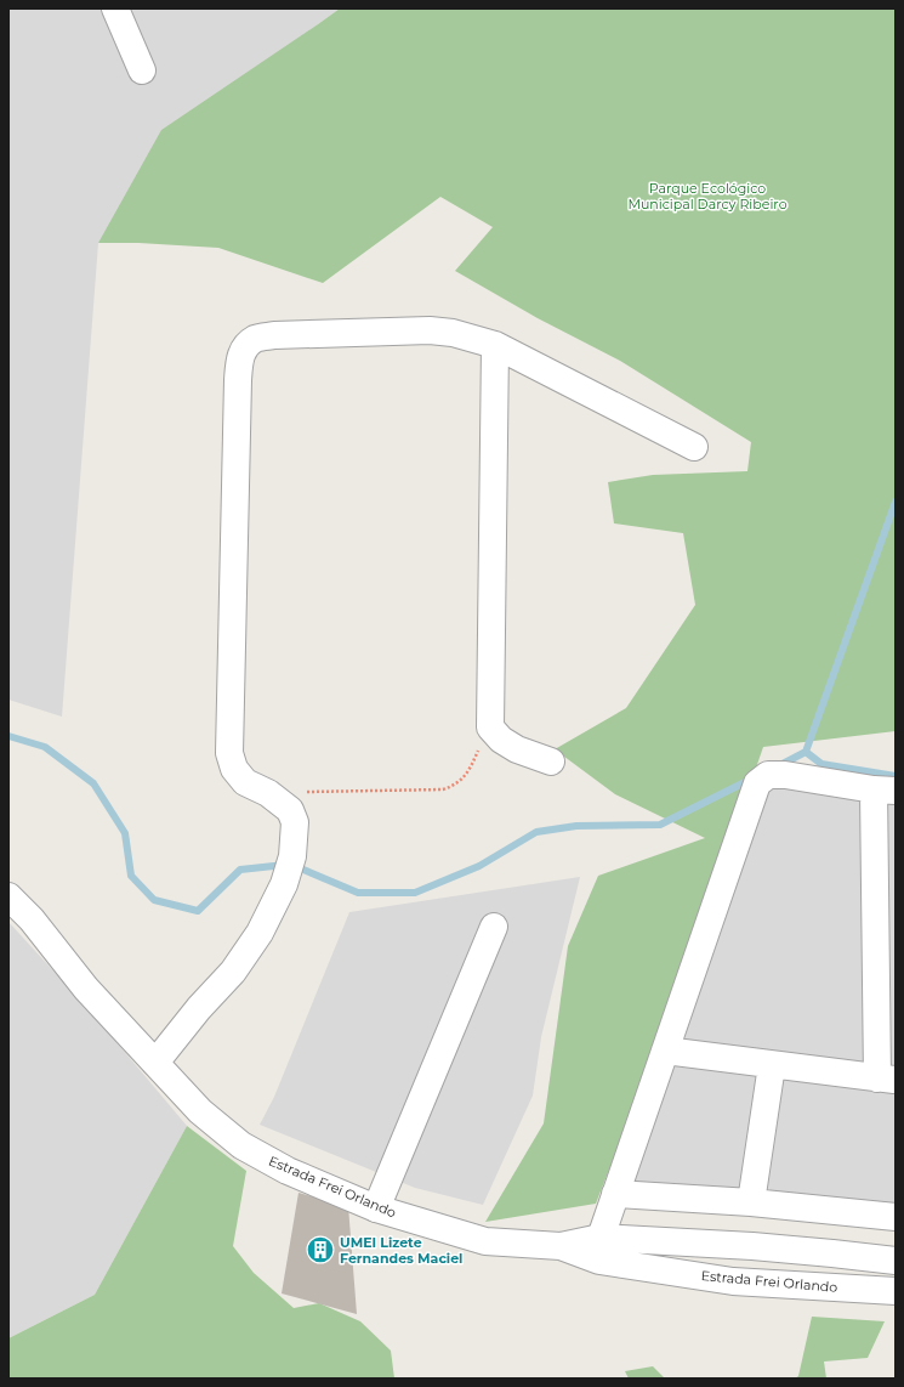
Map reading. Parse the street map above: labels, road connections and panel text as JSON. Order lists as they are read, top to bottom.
{
  "streets": {
    "street": ["Estrada Frei Orlando"]
  },
  "parks": ["Parque Ecológico Municipal Darcy Ribeiro"],
  "places": {
    "building": ["UMEI Lizete Fernandes Maciel"]
  }
}
